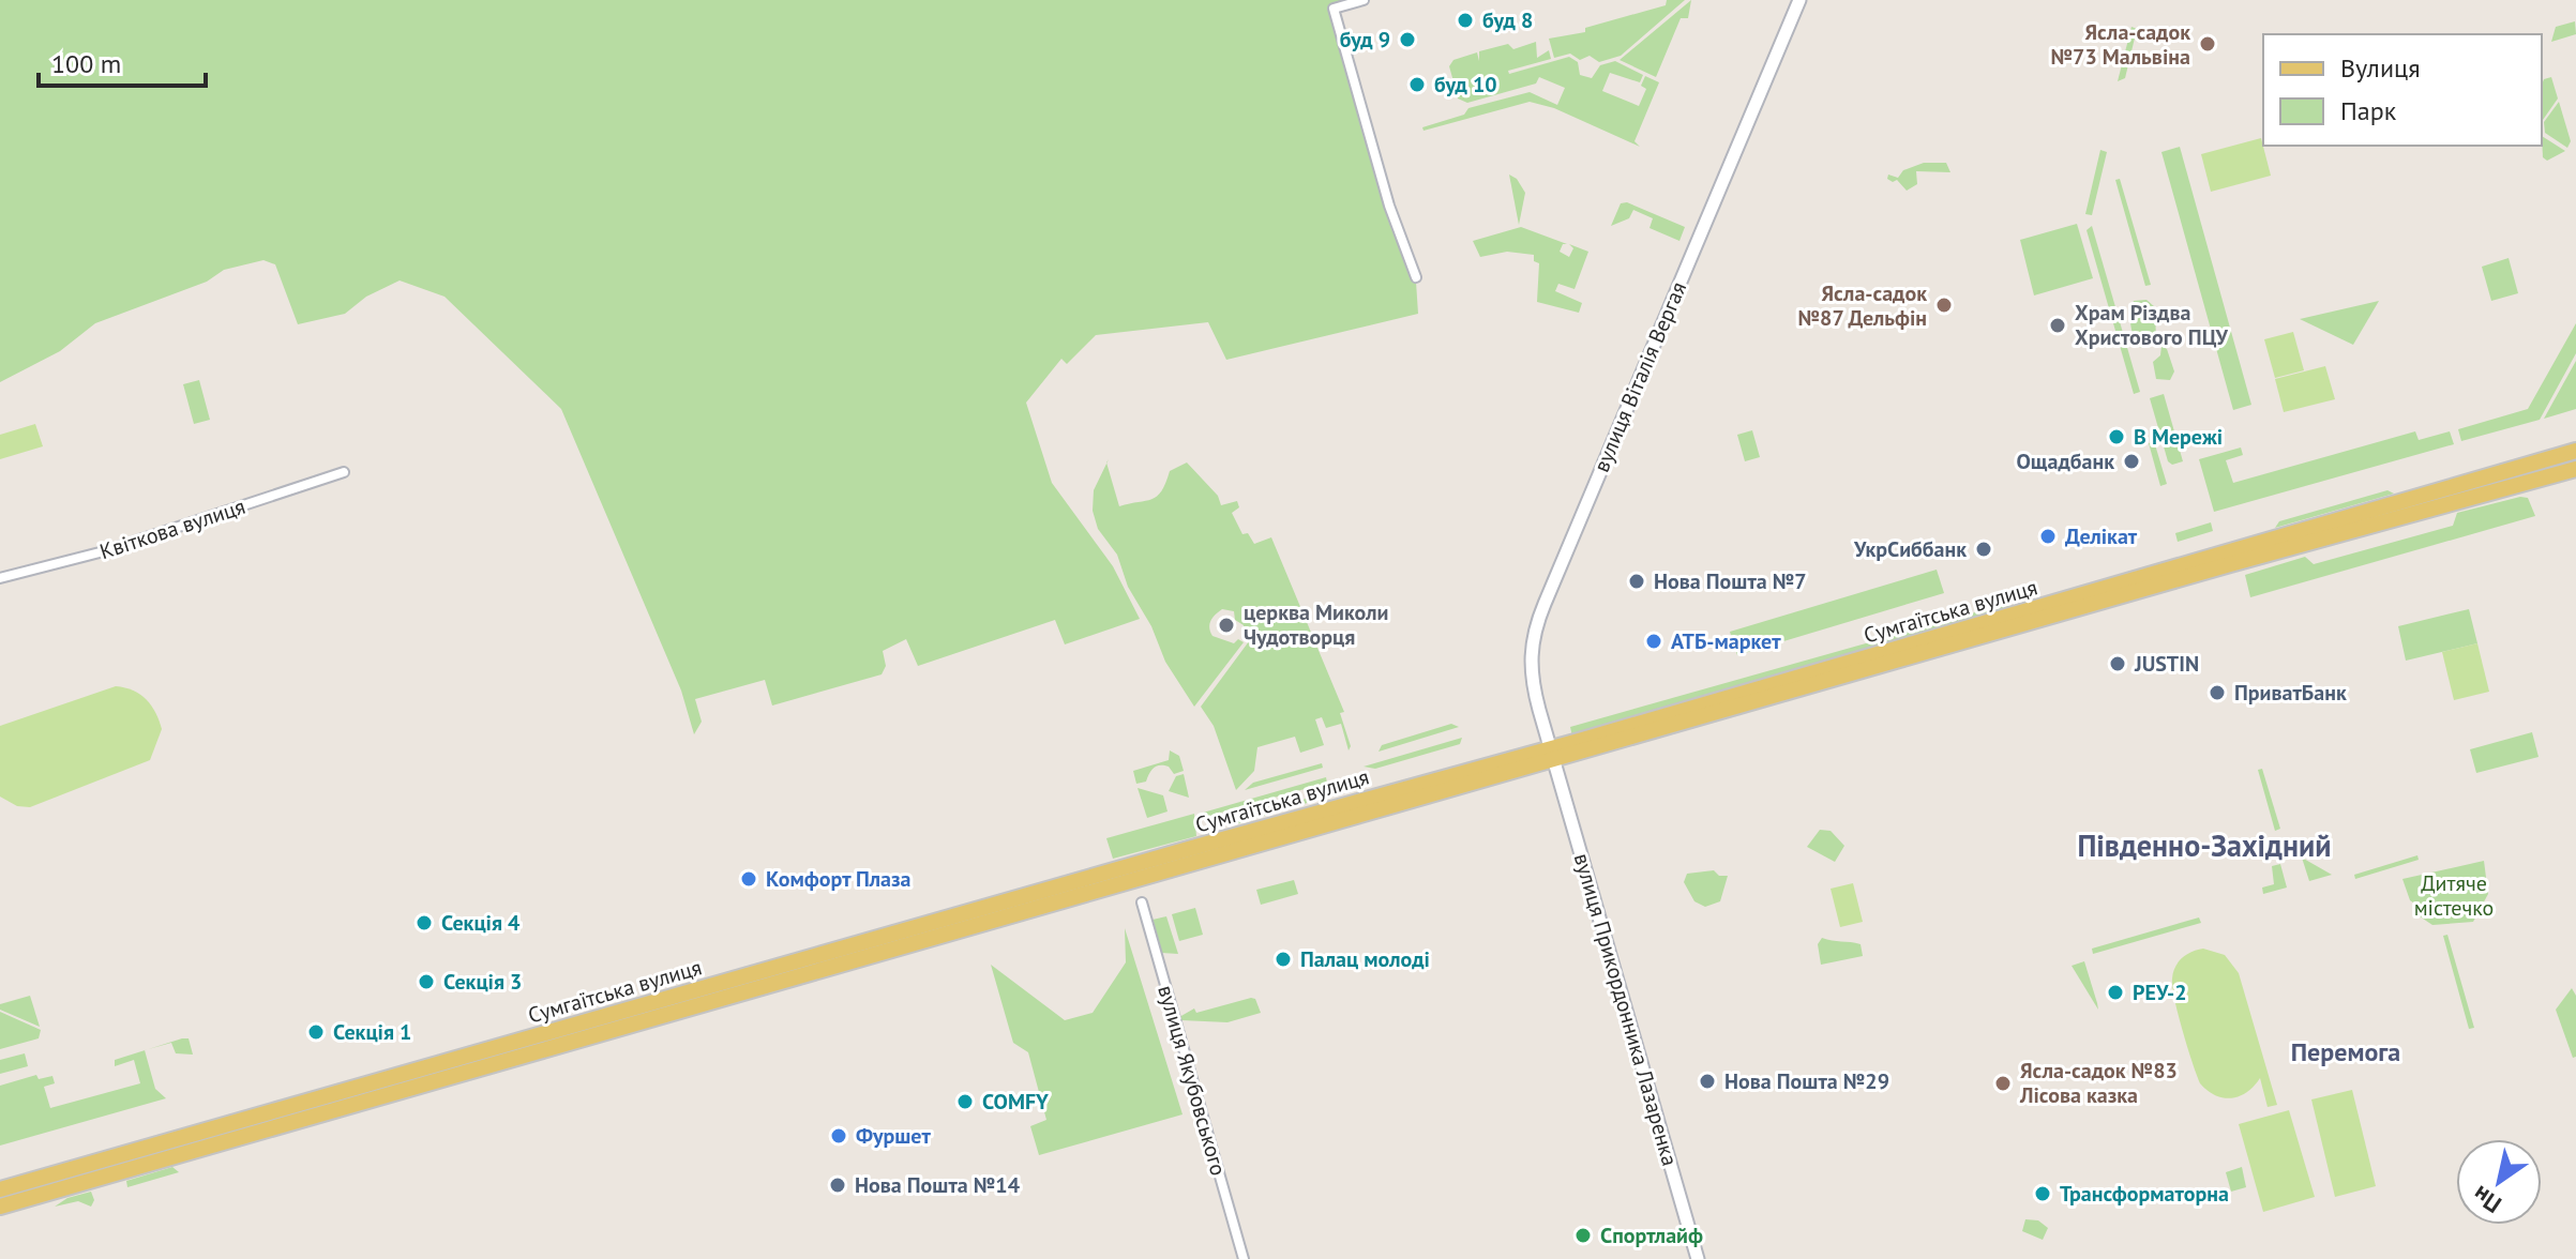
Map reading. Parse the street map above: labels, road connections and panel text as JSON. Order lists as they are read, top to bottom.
{
  "streets": {
    "main road": ["Сумгаїтська вулиця"],
    "street": [
      "вулиця Віталія Вергая",
      "Квіткова вулиця",
      "вулиця Прикордонника Лазаренка",
      "вулиця Якубовського"
    ]
  },
  "crossings": [
    ["вулиця Віталія Вергая", "Сумгаїтська вулиця"],
    ["вулиця Віталія Вергая", "вулиця Прикордонника Лазаренка"],
    ["Сумгаїтська вулиця", "вулиця Прикордонника Лазаренка"]
  ],
  "districts": ["Південно-Західний", "Перемога"],
  "parks": ["Дитяче містечко"],
  "places": [
    "буд 8",
    "буд 9",
    "Ясла-садок №73 Мальвіна",
    "буд 10",
    "Ясла-садок №87 Дельфін",
    "Храм Різдва Христового ПЦУ",
    "В Мережі",
    "Ощадбанк",
    "Делікат",
    "УкрСиббанк",
    "Нова Пошта №7",
    "церква Миколи Чудотворця",
    "АТБ-маркет",
    "JUSTIN",
    "ПриватБанк",
    "Комфорт Плаза",
    "Секція 4",
    "Палац молоді",
    "Секція 3",
    "РЕУ-2",
    "Секція 1",
    "Нова Пошта №29",
    "Ясла-садок №83 Лісова казка",
    "COMFY",
    "Фуршет",
    "Нова Пошта №14",
    "Трансформаторна",
    "Спортлайф"
  ],
  "legend": ["Вулиця", "Парк"],
  "scale_bar": "100 m",
  "north": "bottom left"
}
